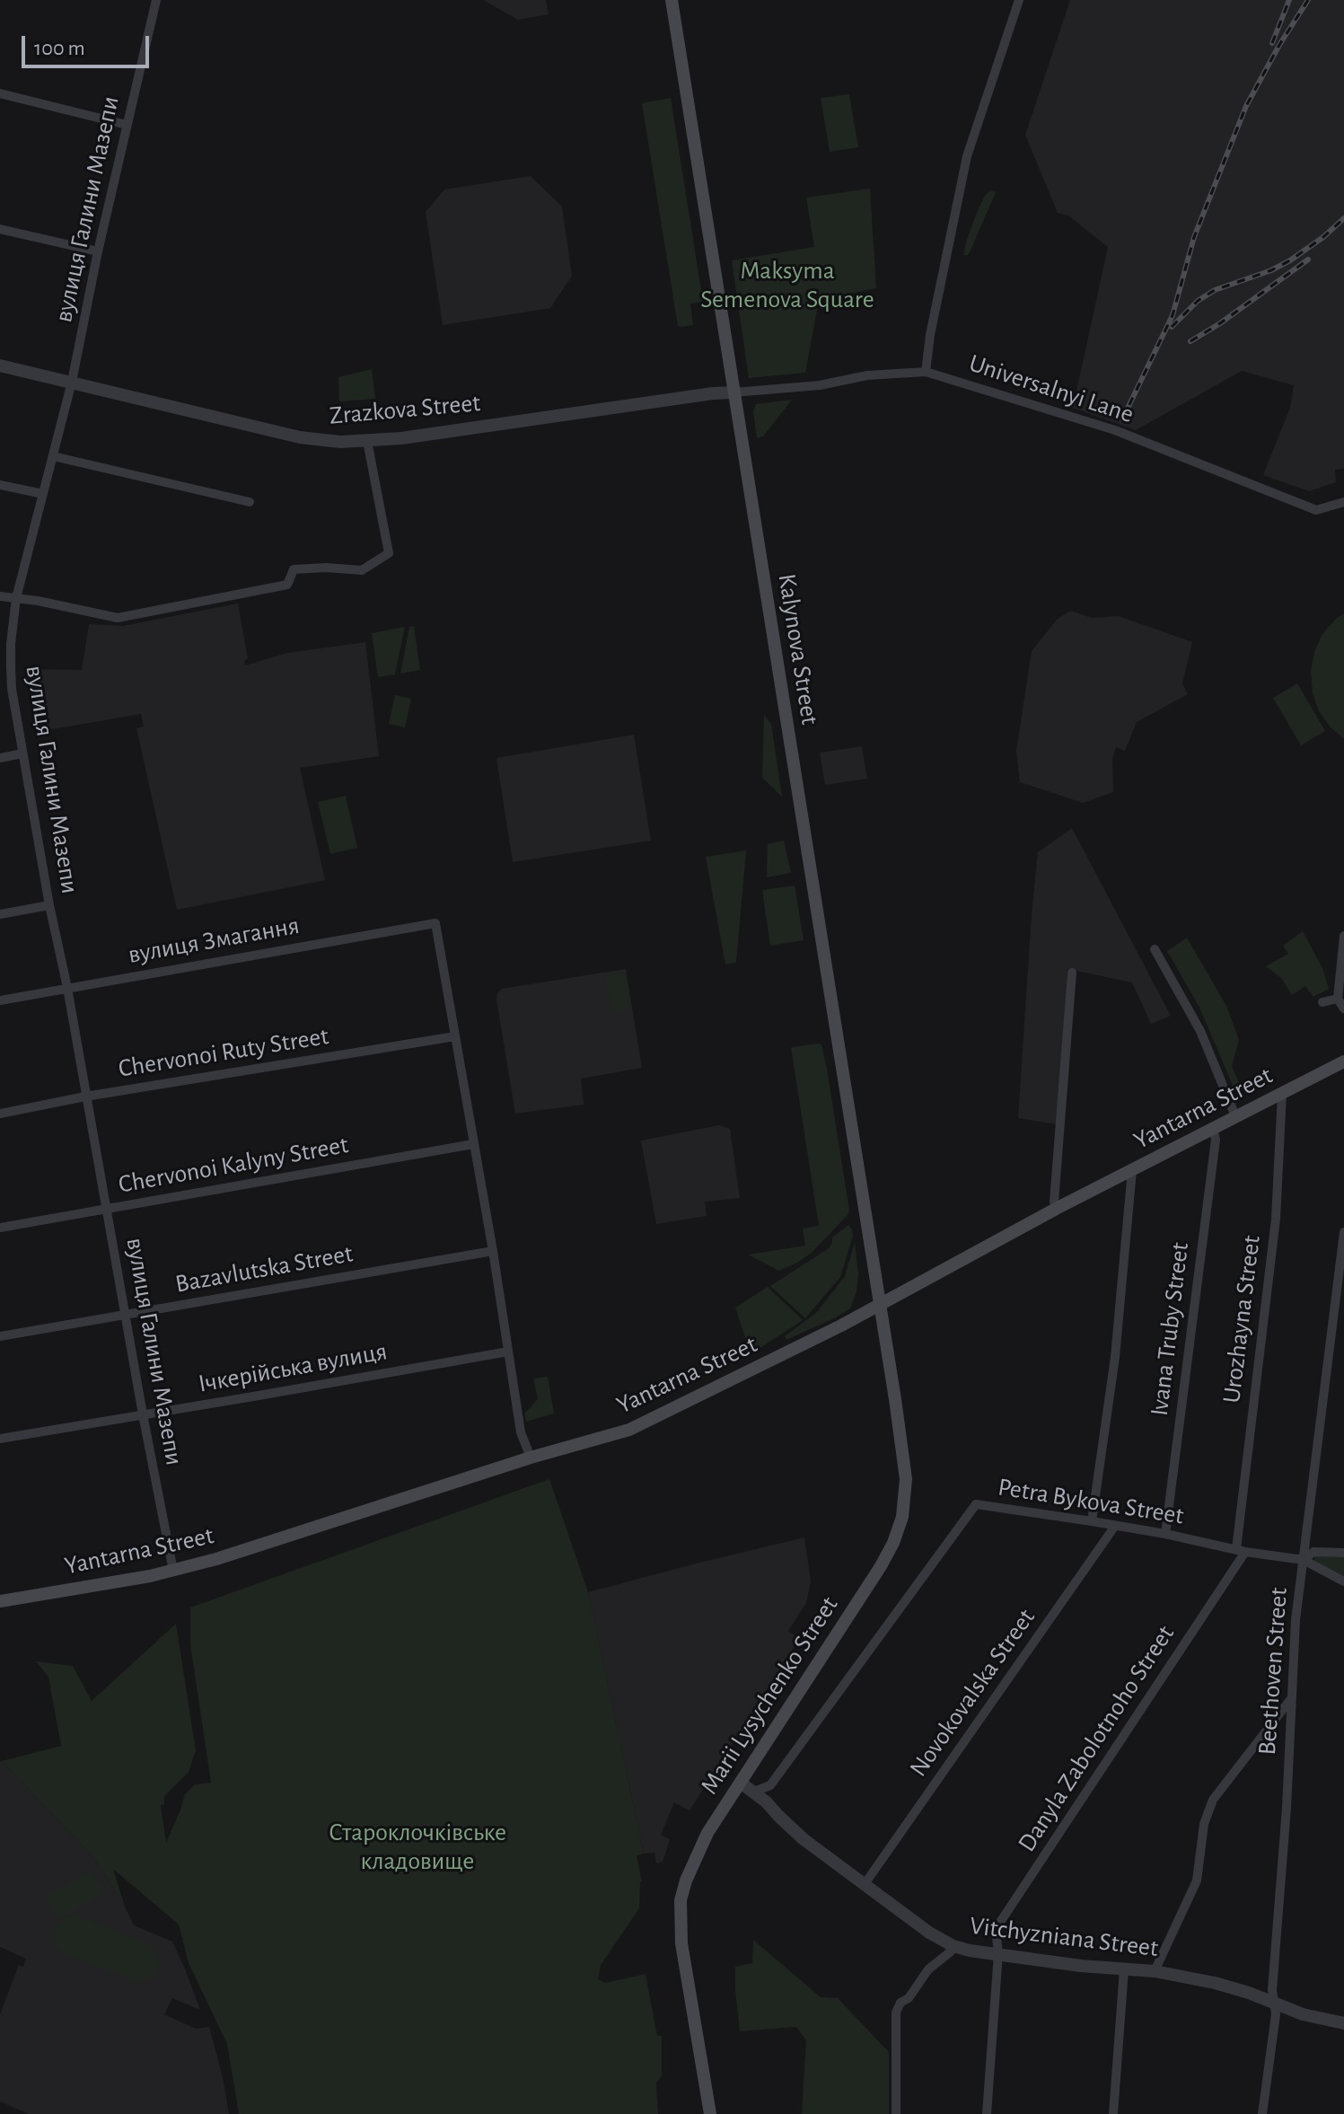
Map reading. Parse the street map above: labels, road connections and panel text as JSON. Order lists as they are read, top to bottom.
{
  "streets": {
    "main road": ["Kalynova Street", "Yantarna Street", "Marii Lysychenko Street"],
    "street": [
      "вулиця Галини Мазепи",
      "Universalnyi Lane",
      "Zrazkova Street",
      "вулиця Змагання",
      "Chervonoi Ruty Street",
      "Chervonoi Kalyny Street",
      "Bazavlutska Street",
      "Urozhayna Street",
      "Ivana Truby Street",
      "Ічкерійська вулиця",
      "Petra Bykova Street",
      "Beethoven Street",
      "Novokovalska Street",
      "Danyla Zabolotnoho Street",
      "Vitchyzniana Street"
    ]
  },
  "crossings": [
    ["вулиця Галини Мазепи", "Zrazkova Street"],
    ["вулиця Галини Мазепи", "вулиця Змагання"],
    ["вулиця Галини Мазепи", "Chervonoi Ruty Street"],
    ["вулиця Галини Мазепи", "Yantarna Street"],
    ["вулиця Галини Мазепи", "Chervonoi Kalyny Street"],
    ["вулиця Галини Мазепи", "Bazavlutska Street"],
    ["вулиця Галини Мазепи", "Ічкерійська вулиця"],
    ["Universalnyi Lane", "Zrazkova Street"],
    ["Universalnyi Lane", "Kalynova Street"],
    ["Zrazkova Street", "Kalynova Street"],
    ["Kalynova Street", "Yantarna Street"],
    ["Kalynova Street", "Marii Lysychenko Street"],
    ["вулиця Змагання", "Chervonoi Ruty Street"],
    ["Yantarna Street", "Urozhayna Street"],
    ["Yantarna Street", "Ivana Truby Street"],
    ["Yantarna Street", "Marii Lysychenko Street"],
    ["Urozhayna Street", "Petra Bykova Street"],
    ["Urozhayna Street", "Danyla Zabolotnoho Street"],
    ["Ivana Truby Street", "Petra Bykova Street"],
    ["Petra Bykova Street", "Beethoven Street"],
    ["Petra Bykova Street", "Novokovalska Street"],
    ["Petra Bykova Street", "Danyla Zabolotnoho Street"],
    ["Petra Bykova Street", "Vitchyzniana Street"],
    ["Beethoven Street", "Vitchyzniana Street"],
    ["Novokovalska Street", "Vitchyzniana Street"],
    ["Marii Lysychenko Street", "Vitchyzniana Street"],
    ["Danyla Zabolotnoho Street", "Vitchyzniana Street"]
  ],
  "parks": ["Maksyma Semenova Square", "Староклочківське кладовище"],
  "scale_bar": "100 m"
}
